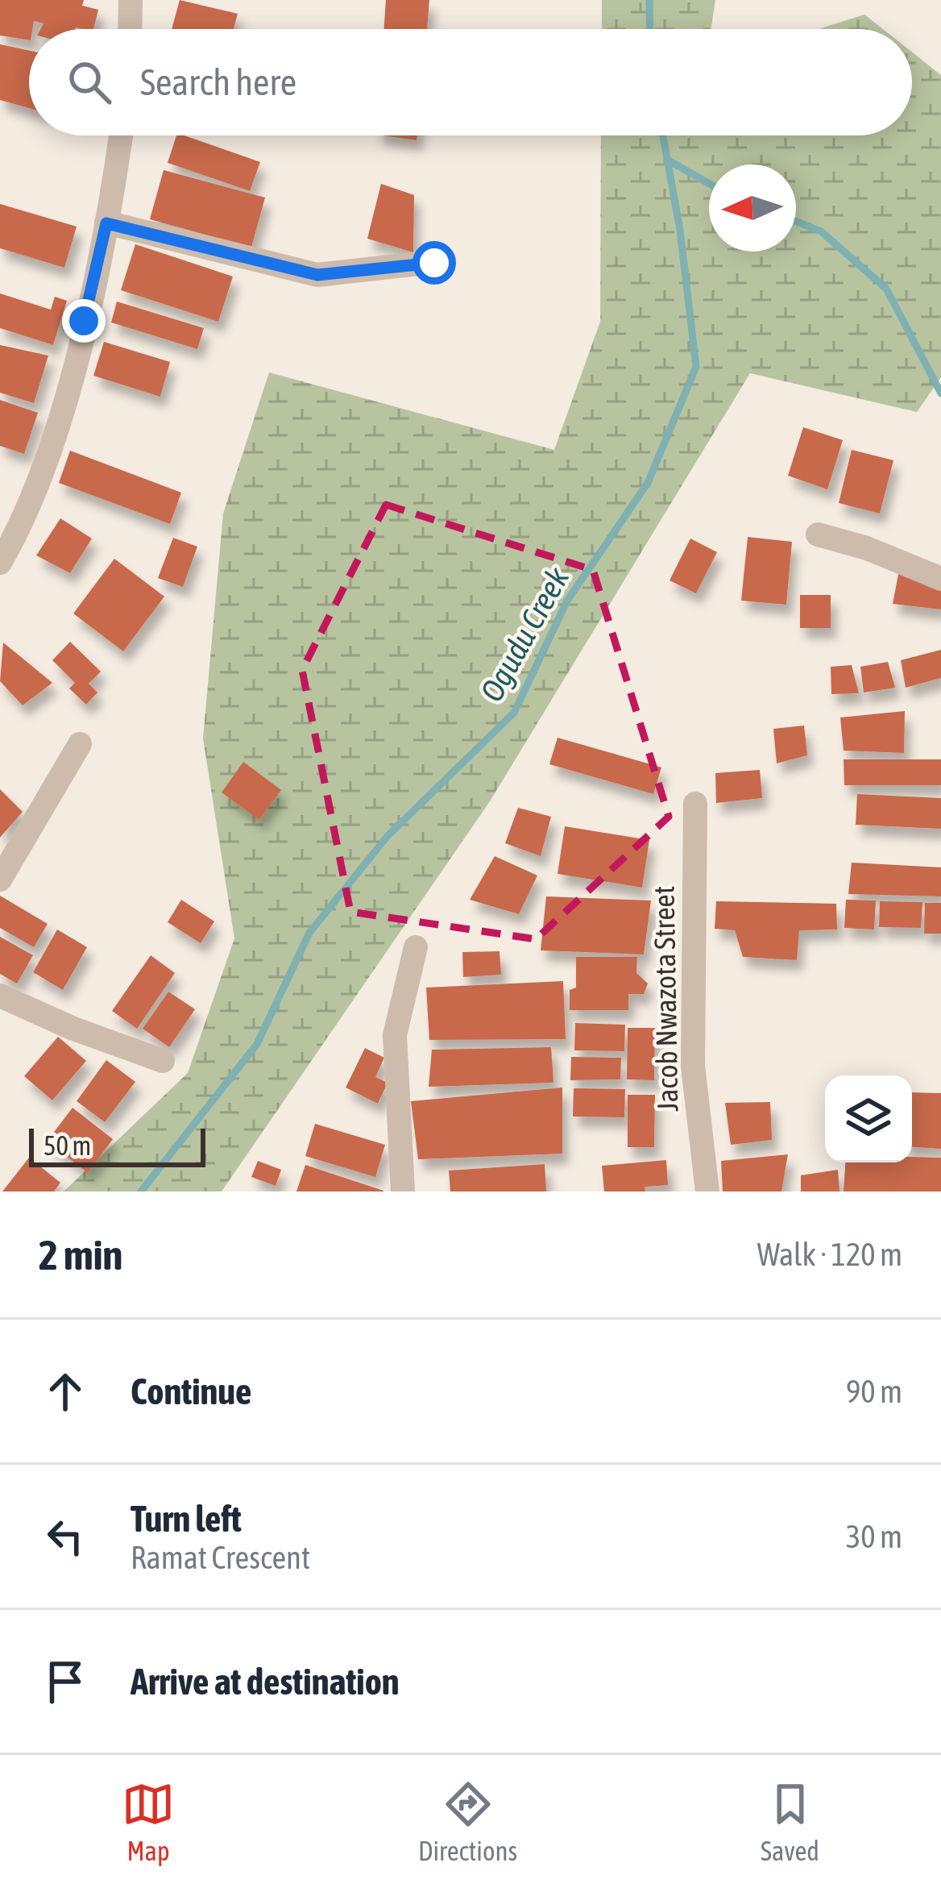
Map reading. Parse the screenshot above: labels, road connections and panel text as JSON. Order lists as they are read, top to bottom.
{
  "streets": {
    "street": ["Jacob Nwazota Street"]
  },
  "water": ["Ogudu Creek"],
  "scale_bar": "50 m",
  "north": "left",
  "page": {
    "search": "Search here",
    "scale": "50 m",
    "heading": ["2 min", "Walk · 120 m"],
    "list": [
      ["Continue", "90 m"],
      ["Turn left", "Ramat Crescent", "30 m"],
      "Arrive at destination"
    ],
    "nav": ["Map", "Directions", "Saved"]
  }
}
